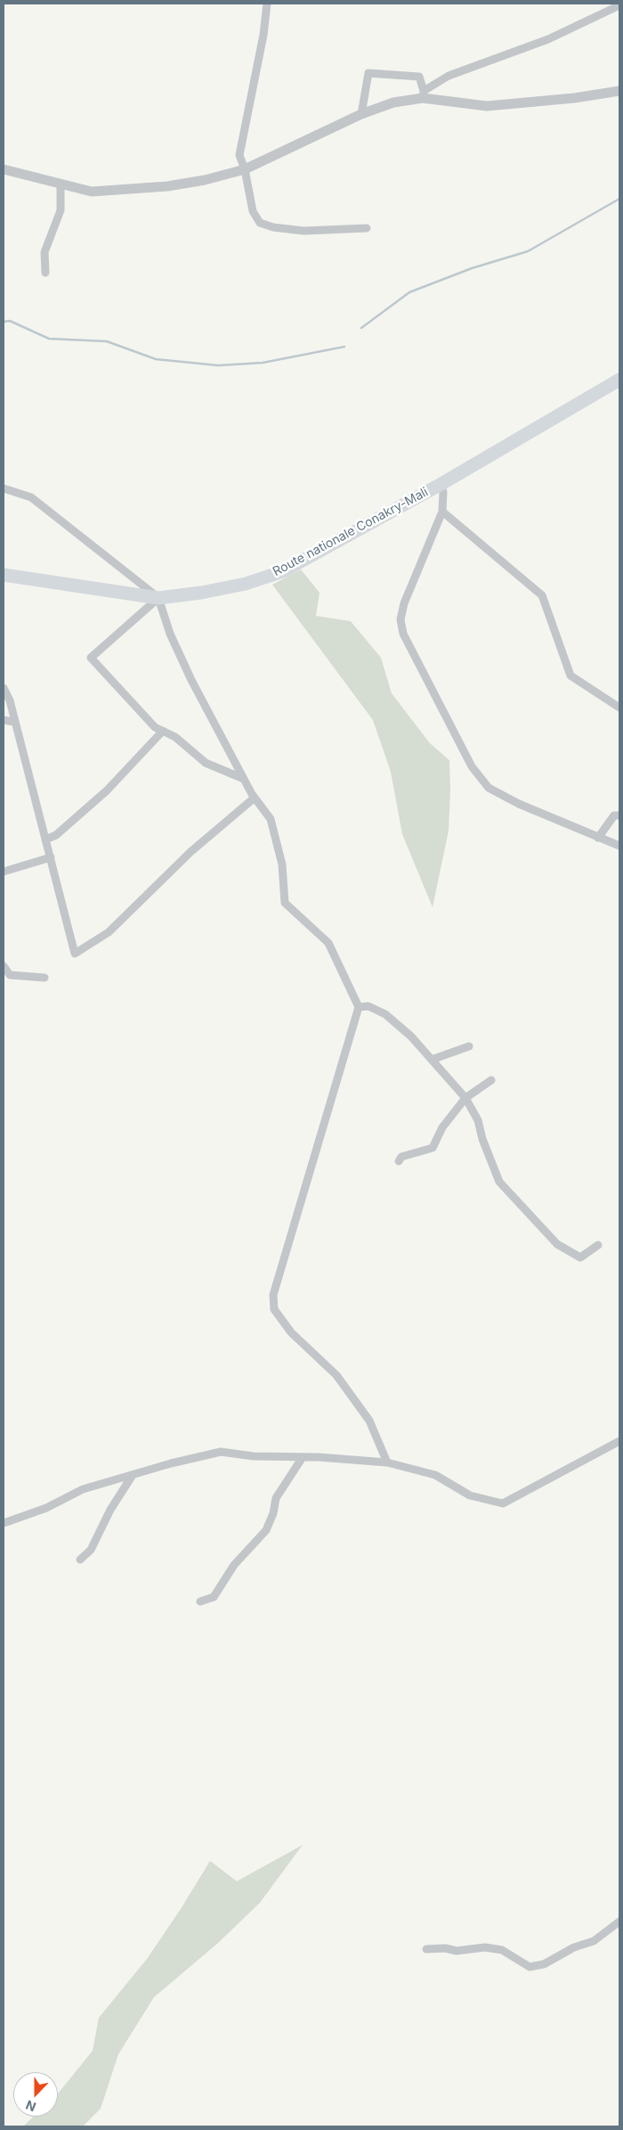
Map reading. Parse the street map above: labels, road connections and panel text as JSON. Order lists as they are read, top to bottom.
{
  "streets": {
    "highway": ["Route nationale Conakry-Mali"]
  },
  "north": "bottom"
}
